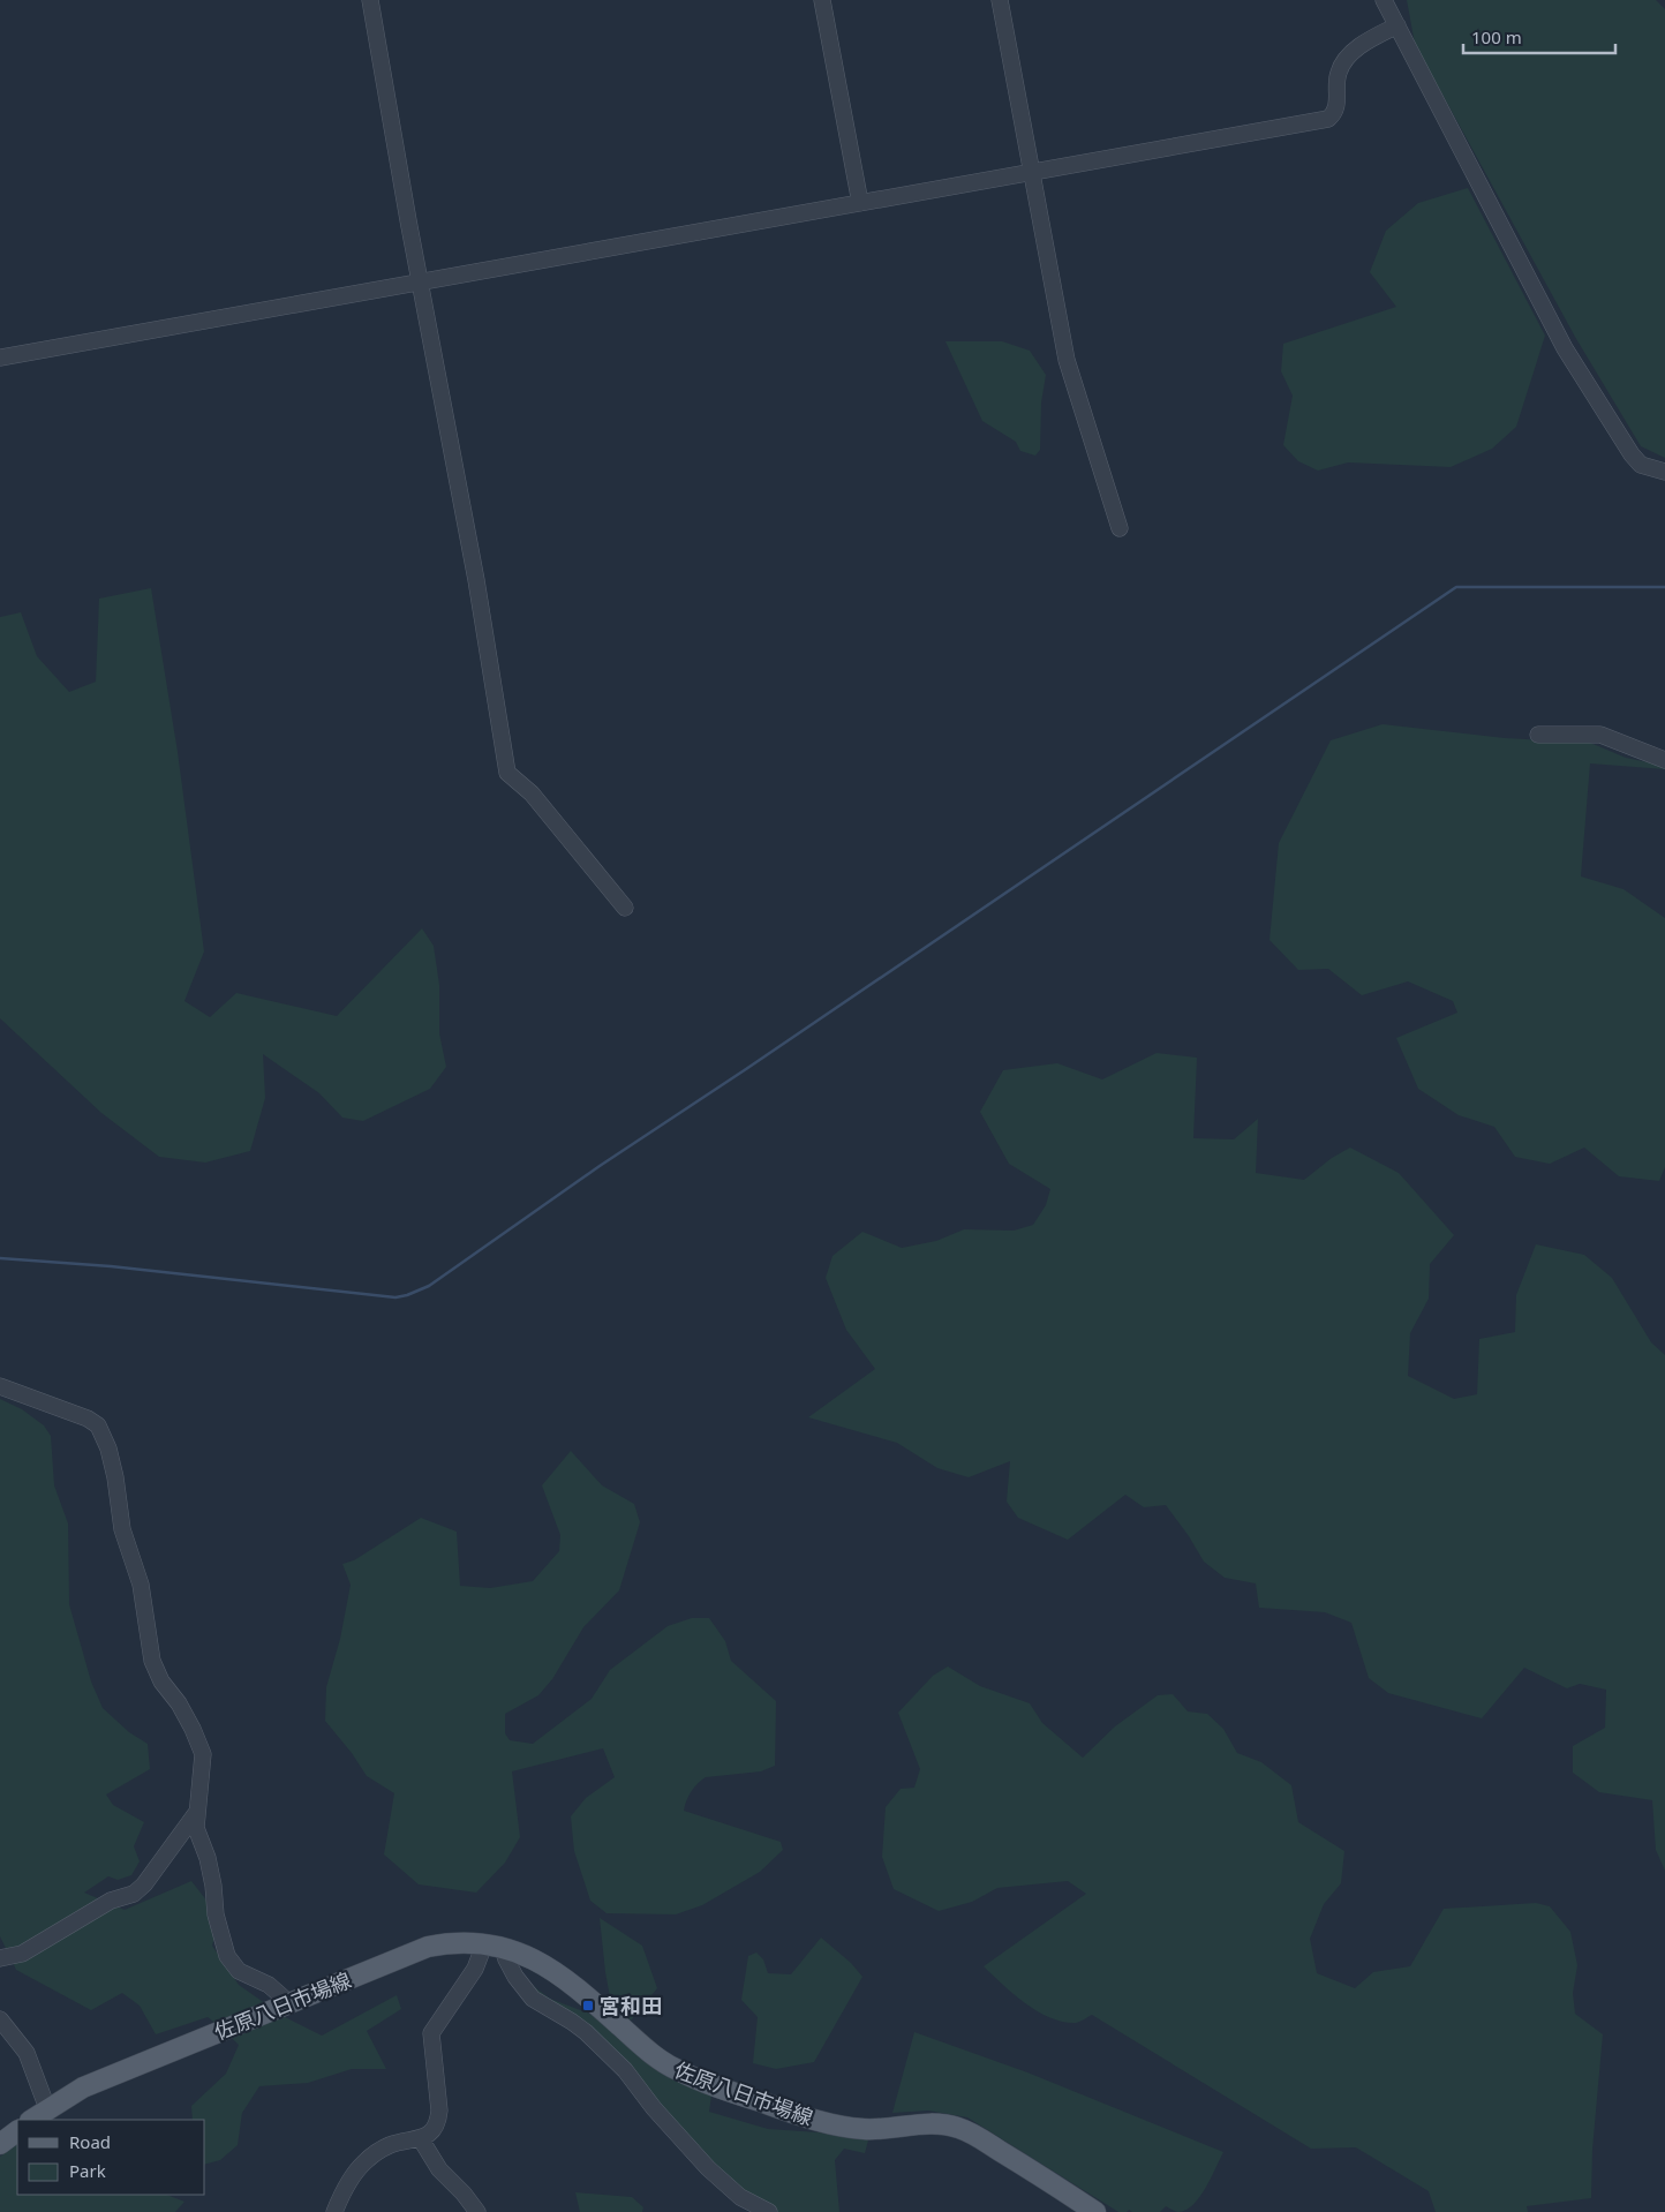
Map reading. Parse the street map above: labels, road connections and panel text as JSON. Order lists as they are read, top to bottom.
{
  "streets": {
    "main road": ["佐原八日市場線"]
  },
  "places": {
    "transit": ["宮和田"]
  },
  "legend": ["Road", "Park"],
  "scale_bar": "100 m"
}
